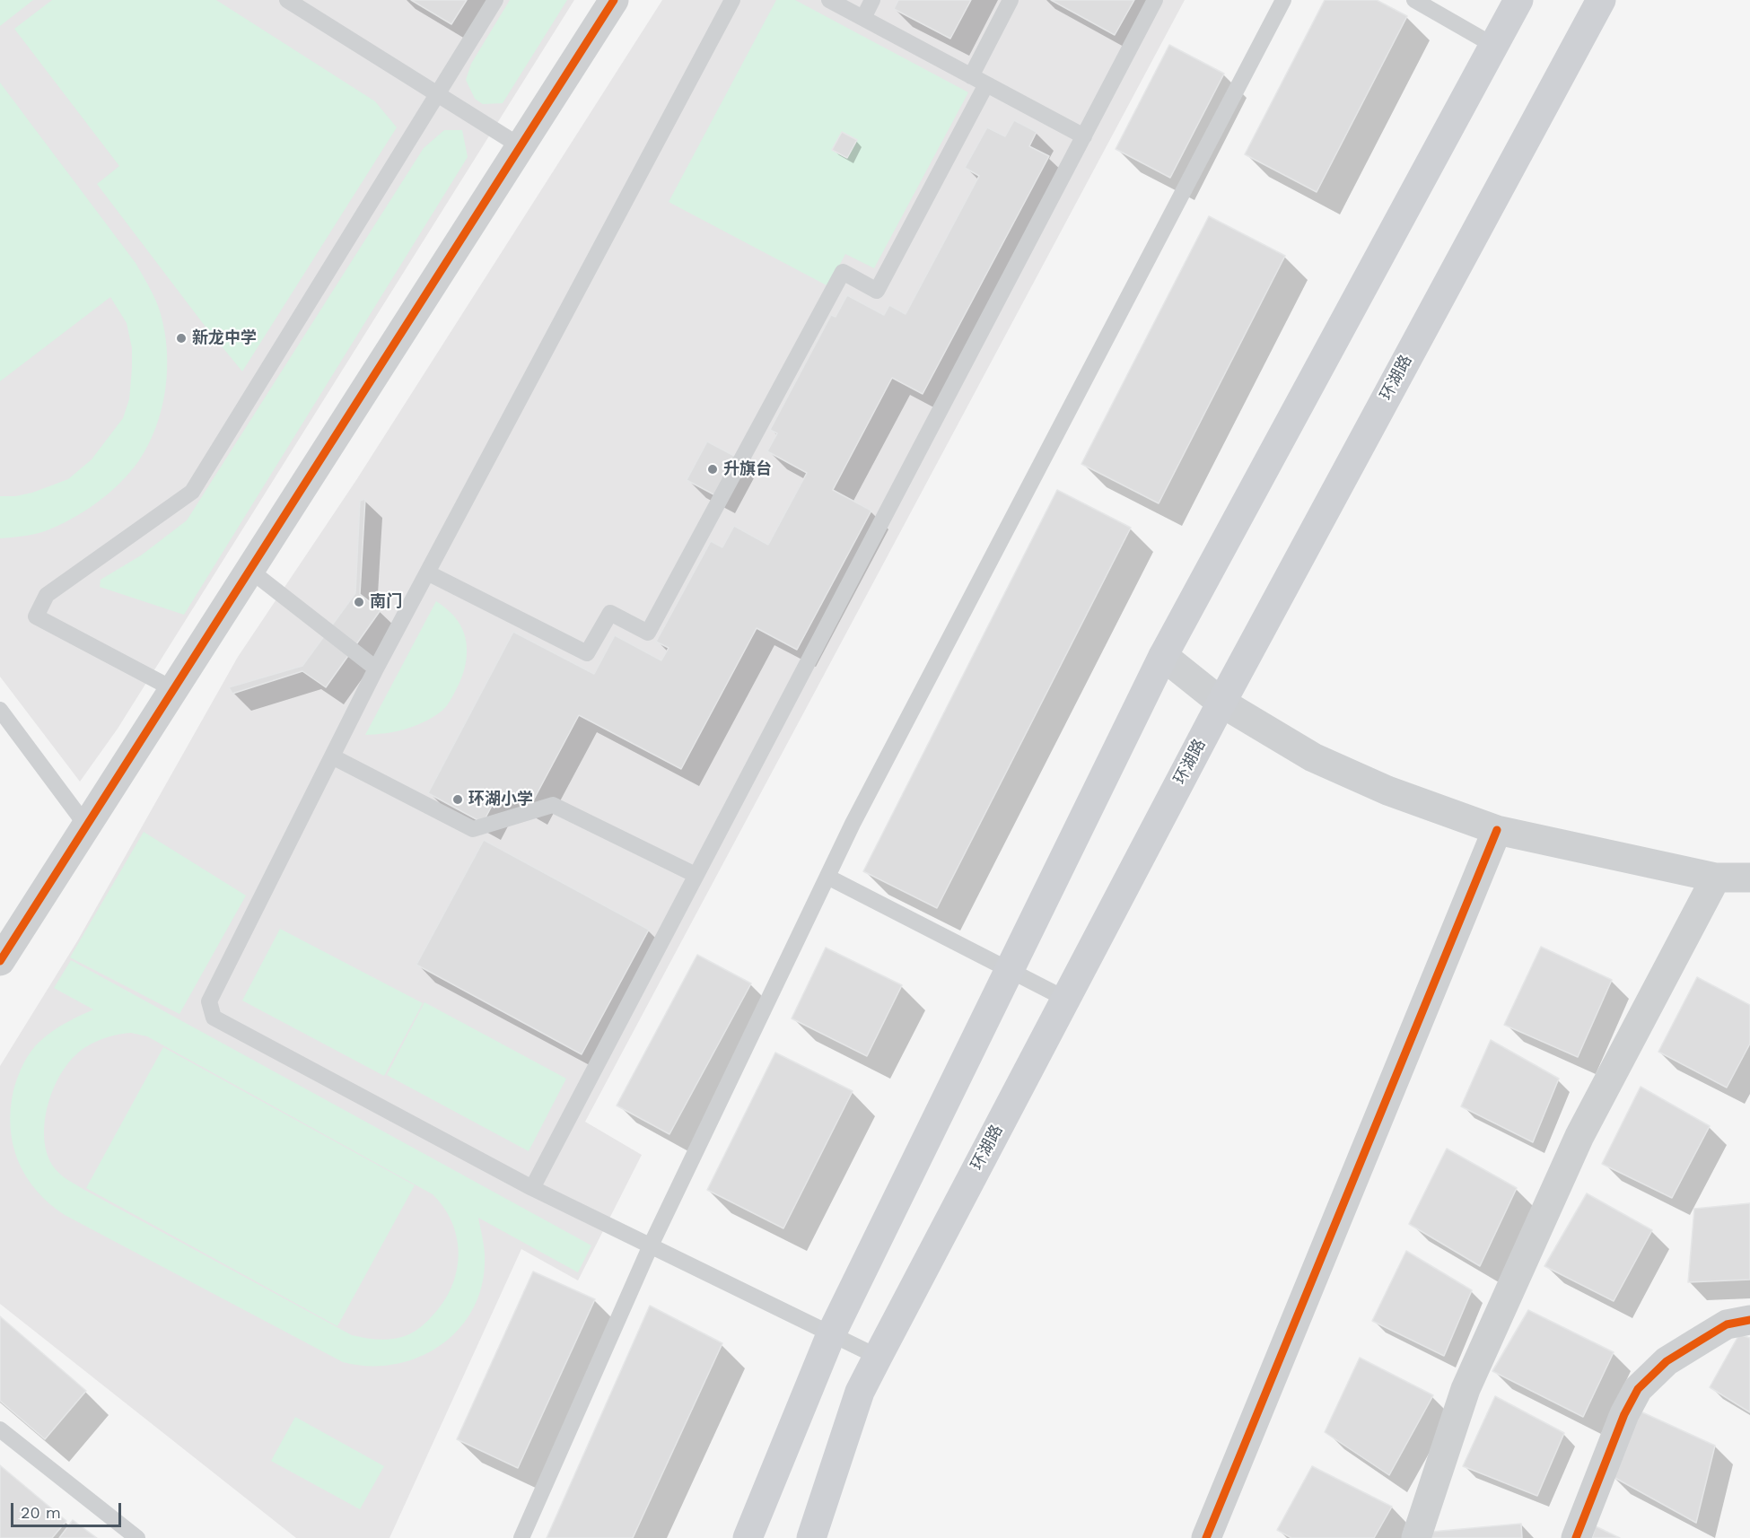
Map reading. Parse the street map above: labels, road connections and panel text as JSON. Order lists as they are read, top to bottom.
{
  "streets": {
    "main road": ["环湖路"]
  },
  "places": [
    "新龙中学",
    "升旗台",
    "南门",
    "环湖小学"
  ],
  "scale_bar": "20 m"
}
